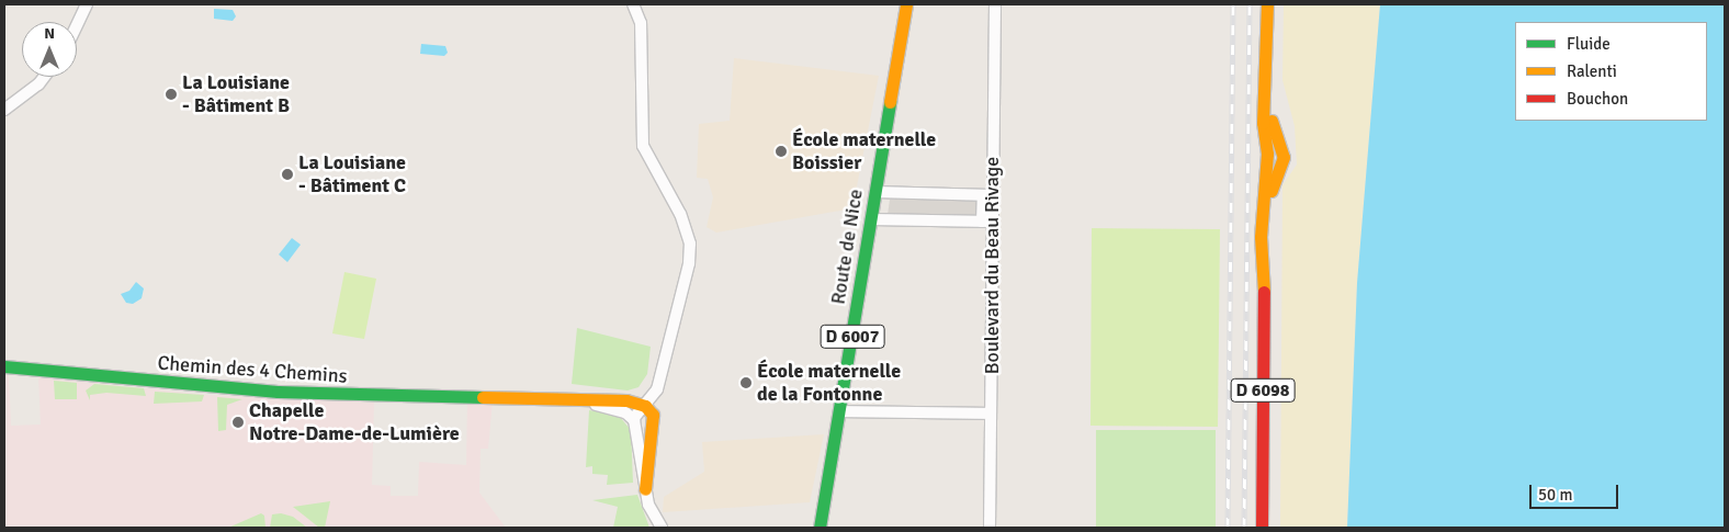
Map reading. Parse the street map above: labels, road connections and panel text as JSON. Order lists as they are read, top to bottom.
{
  "streets": {
    "main road": [
      "Route de Nice",
      "D 6007",
      "Chemin des 4 Chemins",
      "D 6098"
    ],
    "street": ["Boulevard du Beau Rivage"]
  },
  "places": [
    "La Louisiane - Bâtiment B",
    "École maternelle Boissier",
    "La Louisiane - Bâtiment C",
    "École maternelle de la Fontonne",
    "Chapelle Notre-Dame-de-Lumière"
  ],
  "legend": ["Fluide", "Ralenti", "Bouchon"],
  "scale_bar": "50 m",
  "north": "top"
}
